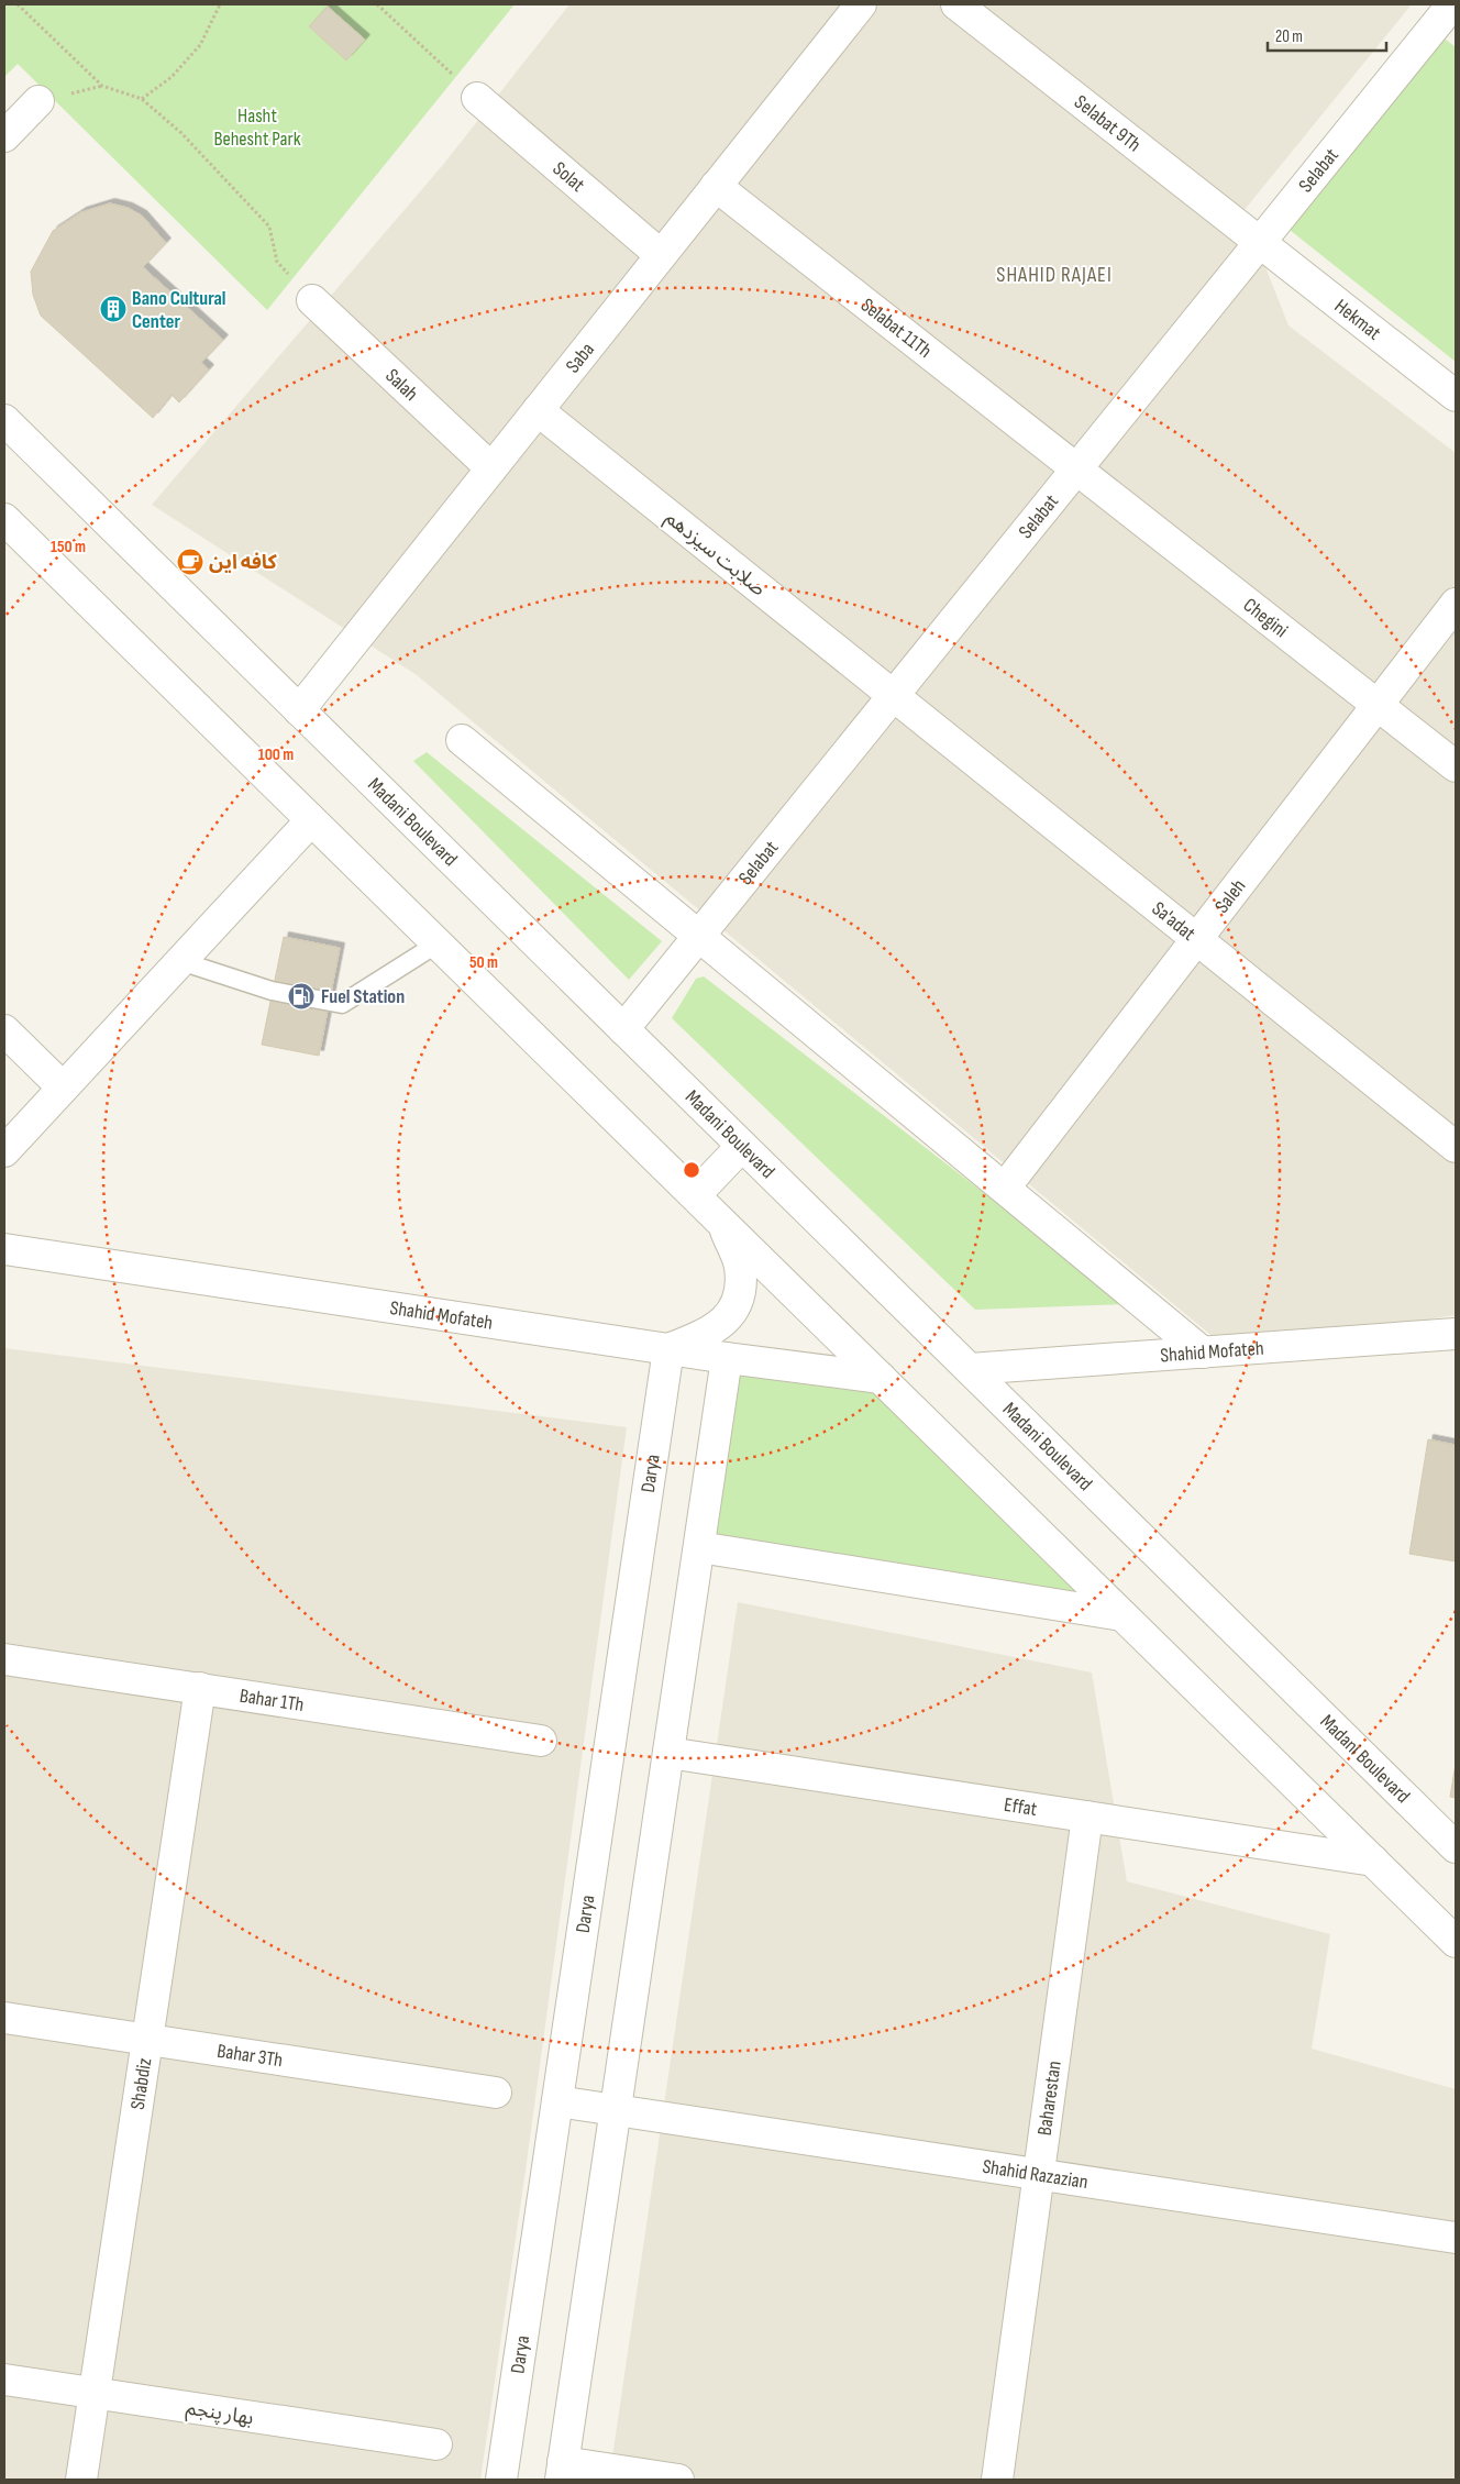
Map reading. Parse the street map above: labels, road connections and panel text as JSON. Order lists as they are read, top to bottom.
{
  "streets": {
    "street": [
      "Selabat 9Th",
      "Selabat",
      "Solat",
      "Hekmat",
      "Selabat 11Th",
      "Saba",
      "Salah",
      "صلابت سیزدهم",
      "Chegini",
      "Madani Boulevard",
      "Saleh",
      "Sa'adat",
      "Shahid Mofateh",
      "Darya",
      "Bahar 1Th",
      "Effat",
      "Bahar 3Th",
      "Shabdiz",
      "Baharestan",
      "Shahid Razazian",
      "بهار پنجم"
    ]
  },
  "crossings": [
    ["Selabat 9Th", "Selabat"],
    ["Selabat 9Th", "Hekmat"],
    ["Selabat", "Hekmat"],
    ["Selabat", "Selabat 11Th"],
    ["Selabat", "صلابت سیزدهم"],
    ["Selabat", "Chegini"],
    ["Selabat", "Madani Boulevard"],
    ["Selabat", "Sa'adat"],
    ["Solat", "Saba"],
    ["Selabat 11Th", "Saba"],
    ["Selabat 11Th", "Chegini"],
    ["Saba", "Salah"],
    ["Saba", "صلابت سیزدهم"],
    ["Saba", "Madani Boulevard"],
    ["صلابت سیزدهم", "Sa'adat"],
    ["Chegini", "Saleh"],
    ["Madani Boulevard", "Shahid Mofateh"],
    ["Saleh", "Sa'adat"],
    ["Shahid Mofateh", "Darya"],
    ["Darya", "Shahid Razazian"],
    ["Bahar 1Th", "Shabdiz"],
    ["Effat", "Baharestan"],
    ["Bahar 3Th", "Shabdiz"],
    ["Shabdiz", "بهار پنجم"],
    ["Baharestan", "Shahid Razazian"]
  ],
  "districts": ["SHAHID RAJAEI"],
  "parks": ["Hasht Behesht Park"],
  "places": {
    "building": ["Bano Cultural Center"],
    "cafe": ["کافه این"],
    "fuel station": ["Fuel Station"]
  },
  "scale_bar": "20 m",
  "rings": ["150 m", "100 m", "50 m"]
}
